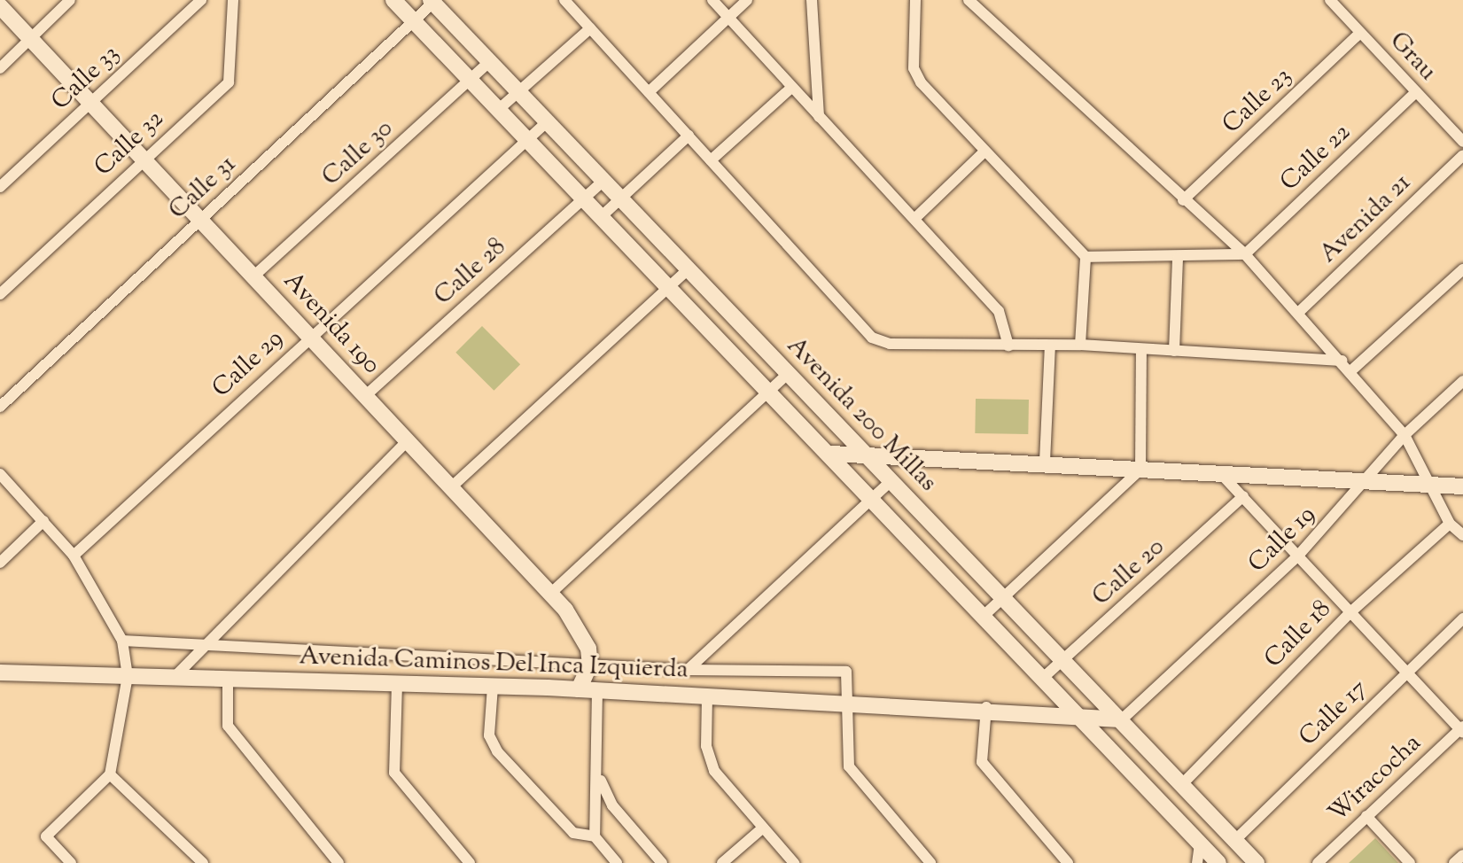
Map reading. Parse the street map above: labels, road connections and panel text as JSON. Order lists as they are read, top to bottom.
{
  "streets": {
    "main road": ["Avenida 190", "Avenida 200 Millas", "Avenida Caminos Del Inca Izquierda"],
    "street": [
      "Grau",
      "Calle 33",
      "Calle 23",
      "Calle 32",
      "Calle 30",
      "Calle 22",
      "Calle 31",
      "Avenida 21",
      "Calle 28",
      "Calle 29",
      "Calle 19",
      "Calle 20",
      "Calle 18",
      "Calle 17",
      "Wiracocha"
    ]
  },
  "crossings": [
    ["Grau", "Calle 23"],
    ["Grau", "Calle 22"],
    ["Calle 33", "Avenida 190"],
    ["Calle 32", "Avenida 190"],
    ["Calle 30", "Avenida 190"],
    ["Calle 30", "Avenida 200 Millas"],
    ["Calle 31", "Avenida 190"],
    ["Calle 31", "Avenida 200 Millas"],
    ["Calle 28", "Avenida 190"],
    ["Calle 28", "Avenida 200 Millas"],
    ["Avenida 190", "Calle 29"],
    ["Avenida 190", "Avenida Caminos Del Inca Izquierda"],
    ["Calle 29", "Avenida 200 Millas"],
    ["Avenida 200 Millas", "Calle 19"],
    ["Avenida 200 Millas", "Calle 20"],
    ["Avenida 200 Millas", "Calle 18"],
    ["Avenida 200 Millas", "Avenida Caminos Del Inca Izquierda"],
    ["Avenida 200 Millas", "Calle 17"],
    ["Calle 19", "Avenida Caminos Del Inca Izquierda"]
  ]
}
